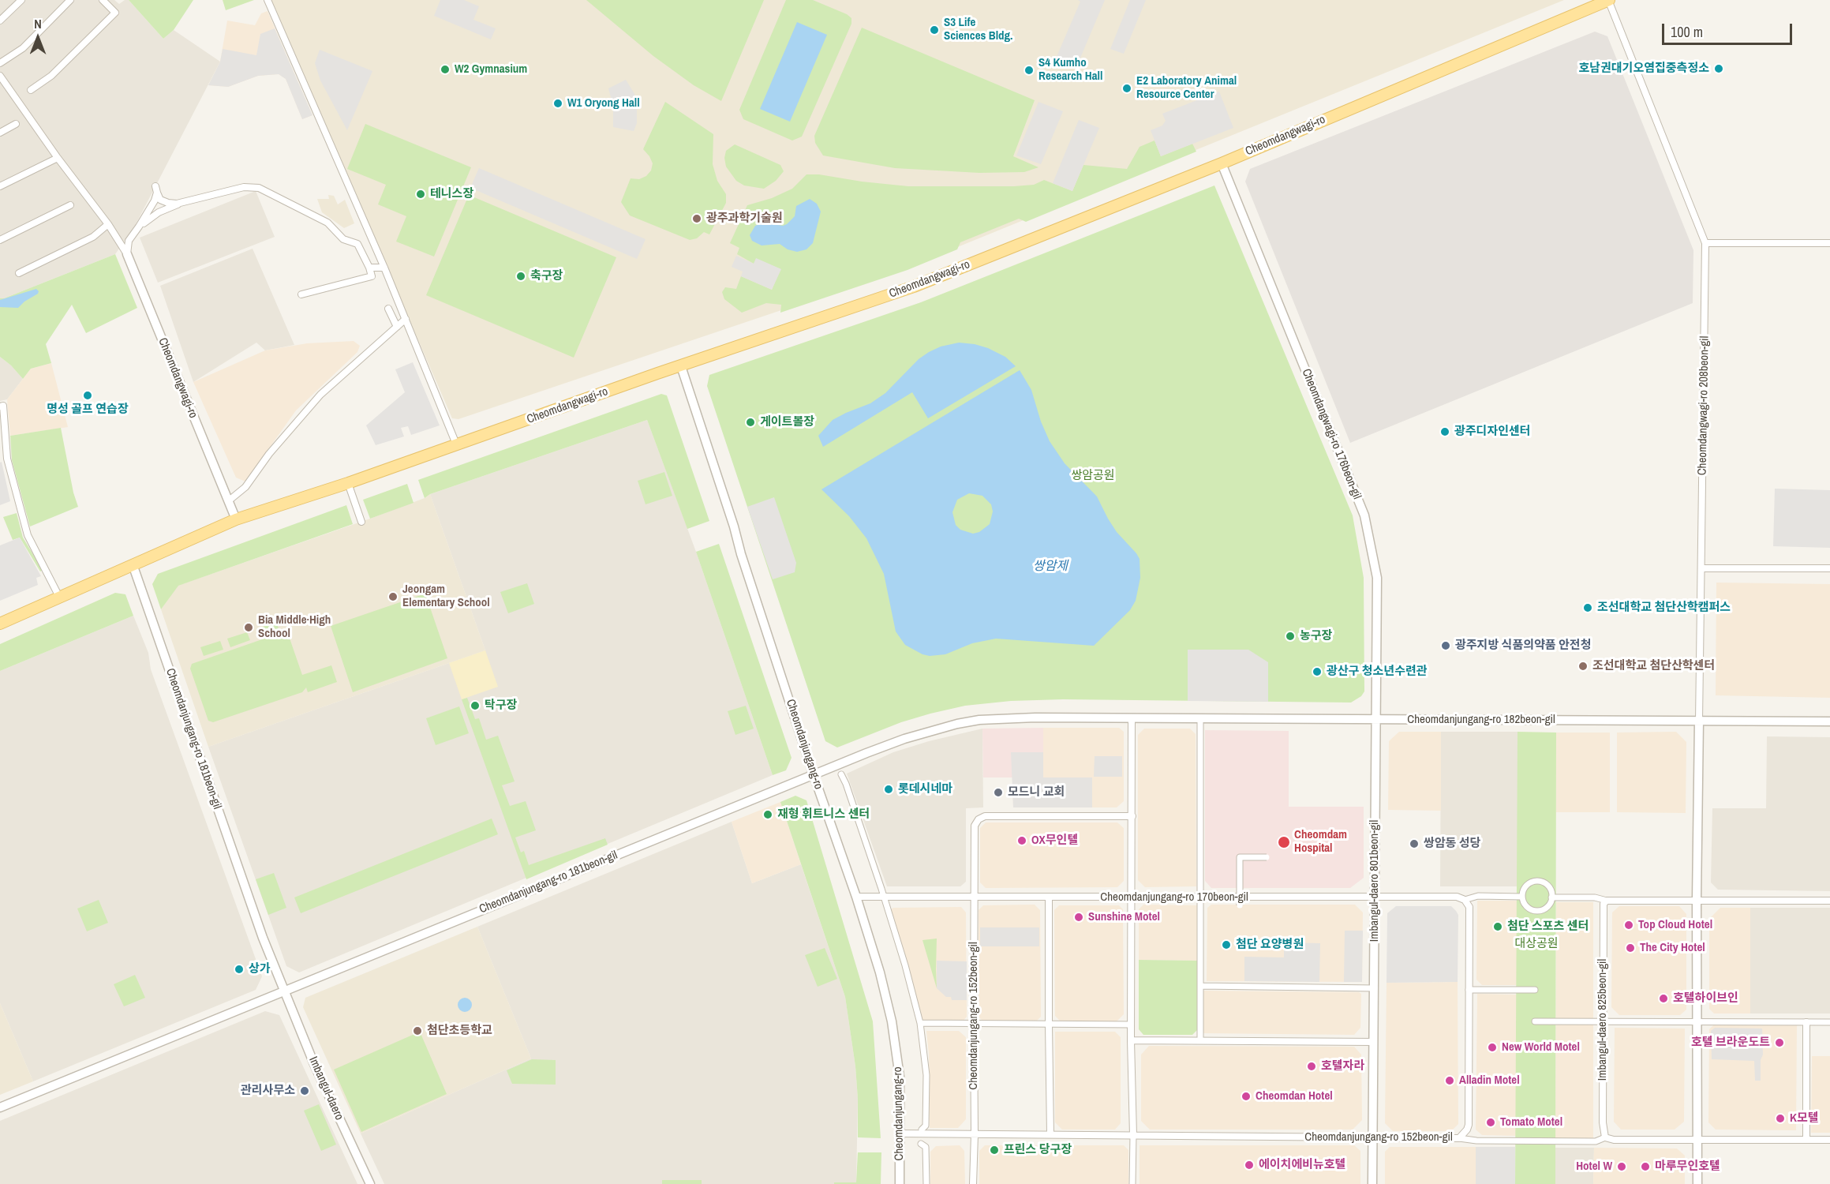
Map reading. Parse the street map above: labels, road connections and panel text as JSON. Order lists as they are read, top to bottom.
{
  "streets": {
    "main road": ["Cheomdangwagi-ro"],
    "street": [
      "Cheomdangwagi-ro 208beon-gil",
      "Cheomdangwagi-ro 176beon-gil",
      "Cheomdanjungang-ro 182beon-gil",
      "Cheomdanjungang-ro 181beon-gil",
      "Cheomdanjungang-ro",
      "Imbangul-daero 801beon-gil",
      "Cheomdanjungang-ro 170beon-gil",
      "Cheomdanjungang-ro 152beon-gil",
      "Imbangul-daero 825beon-gil",
      "Imbangul-daero"
    ]
  },
  "crossings": [
    ["Cheomdangwagi-ro", "Cheomdangwagi-ro 208beon-gil"],
    ["Cheomdangwagi-ro", "Cheomdangwagi-ro 176beon-gil"],
    ["Cheomdangwagi-ro", "Cheomdanjungang-ro 181beon-gil"],
    ["Cheomdangwagi-ro", "Cheomdanjungang-ro"],
    ["Cheomdangwagi-ro 208beon-gil", "Cheomdanjungang-ro 182beon-gil"],
    ["Cheomdangwagi-ro 176beon-gil", "Cheomdanjungang-ro 182beon-gil"],
    ["Cheomdangwagi-ro 176beon-gil", "Imbangul-daero 801beon-gil"],
    ["Cheomdanjungang-ro 182beon-gil", "Cheomdanjungang-ro 181beon-gil"],
    ["Cheomdanjungang-ro 182beon-gil", "Cheomdanjungang-ro"],
    ["Cheomdanjungang-ro 182beon-gil", "Imbangul-daero 801beon-gil"],
    ["Cheomdanjungang-ro 181beon-gil", "Cheomdanjungang-ro"],
    ["Cheomdanjungang-ro 181beon-gil", "Imbangul-daero"],
    ["Cheomdanjungang-ro", "Cheomdanjungang-ro 170beon-gil"],
    ["Cheomdanjungang-ro", "Cheomdanjungang-ro 152beon-gil"],
    ["Imbangul-daero 801beon-gil", "Cheomdanjungang-ro 170beon-gil"],
    ["Imbangul-daero 801beon-gil", "Cheomdanjungang-ro 152beon-gil"],
    ["Cheomdanjungang-ro 170beon-gil", "Cheomdanjungang-ro 152beon-gil"]
  ],
  "water": ["쌍암제"],
  "parks": ["쌍암공원", "대상공원"],
  "places": [
    "S3 Life Sciences Bldg.",
    "호남권대기오염집중측정소",
    "W2 Gymnasium",
    "S4 Kumho Research Hall",
    "E2 Laboratory Animal Resource Center",
    "W1 Oryong Hall",
    "테니스장",
    "광주과학기술원",
    "축구장",
    "명성 골프 연습장",
    "게이트볼장",
    "광주디자인센터",
    "Jeongam Elementary School",
    "조선대학교 첨단산학캠퍼스",
    "Bia Middle·High School",
    "농구장",
    "광주지방 식품의약품 안전청",
    "조선대학교 첨단산학센터",
    "광산구 청소년수련관",
    "탁구장",
    "롯데시네마",
    "모드니 교회",
    "재형 휘트니스 센터",
    "OX무인텔",
    "Cheomdam Hospital",
    "쌍암동 성당",
    "Sunshine Motel",
    "Top Cloud Hotel",
    "첨단 스포츠 센터",
    "첨단 요양병원",
    "The City Hotel",
    "상가",
    "호텔하이브인",
    "첨단초등학교",
    "호텔 브라운도트",
    "New World Motel",
    "호텔자라",
    "Alladin Motel",
    "관리사무소",
    "Cheomdan Hotel",
    "K모텔",
    "Tomato Motel",
    "프린스 당구장",
    "에이치에비뉴호텔",
    "Hotel W",
    "마루무인호텔"
  ],
  "scale_bar": "100 m",
  "north": "top"
}
